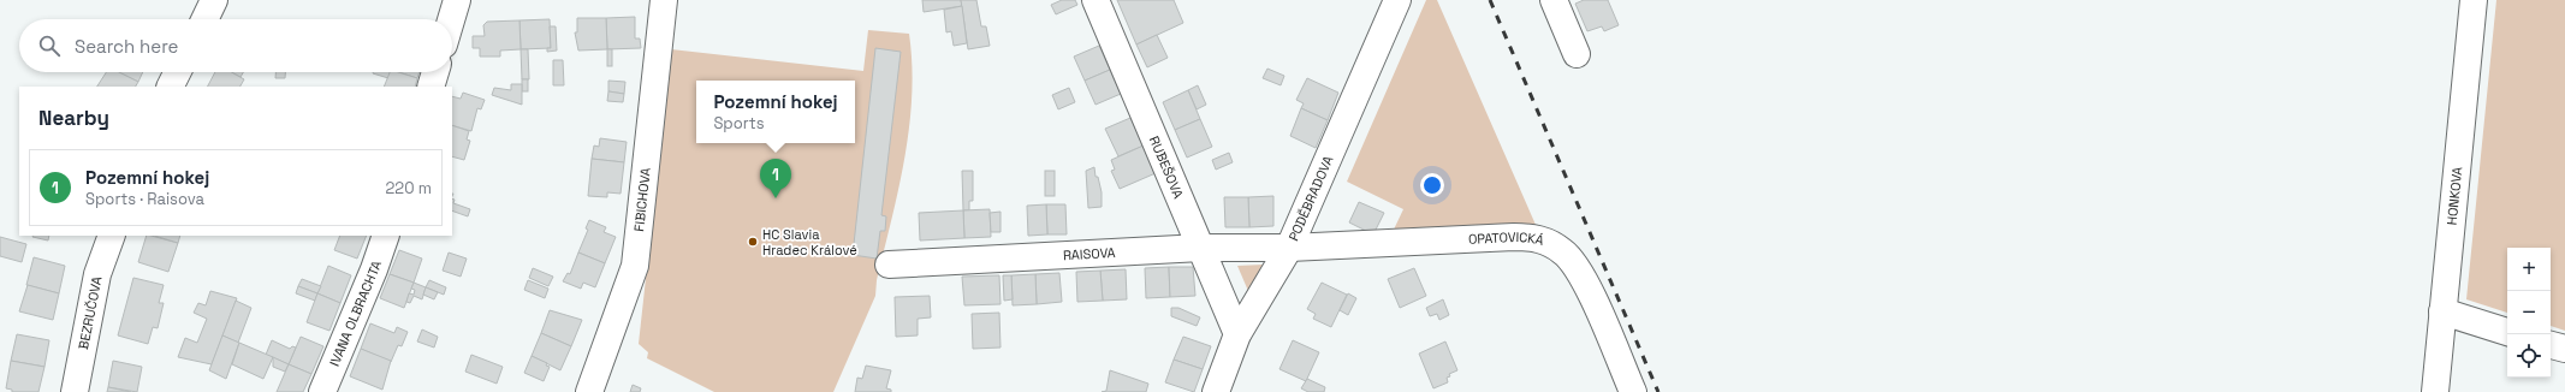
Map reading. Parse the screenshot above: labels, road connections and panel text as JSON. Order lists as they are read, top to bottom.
{
  "streets": {
    "street": [
      "RUBEŠOVA",
      "HONKOVA",
      "PODĚBRADOVA",
      "FIBICHOVA",
      "OPATOVICKÁ",
      "RAISOVA",
      "BEZRUČOVA",
      "IVANA OLBRACHTA"
    ]
  },
  "crossings": [
    ["RUBEŠOVA", "PODĚBRADOVA"],
    ["RUBEŠOVA", "RAISOVA"],
    ["PODĚBRADOVA", "OPATOVICKÁ"],
    ["PODĚBRADOVA", "RAISOVA"],
    ["OPATOVICKÁ", "RAISOVA"]
  ],
  "places": ["HC Slavia Hradec Králové"],
  "page": {
    "search": "Search here",
    "popup": ["Pozemní hokej", "Sports"],
    "heading": "Nearby",
    "list": [
      {
        "mark": "1",
        "name": "Pozemní hokej",
        "note": "Sports · Raisova",
        "value": "220 m"
      }
    ],
    "pins": "1",
    "map_buttons": ["+", "−"]
  }
}
